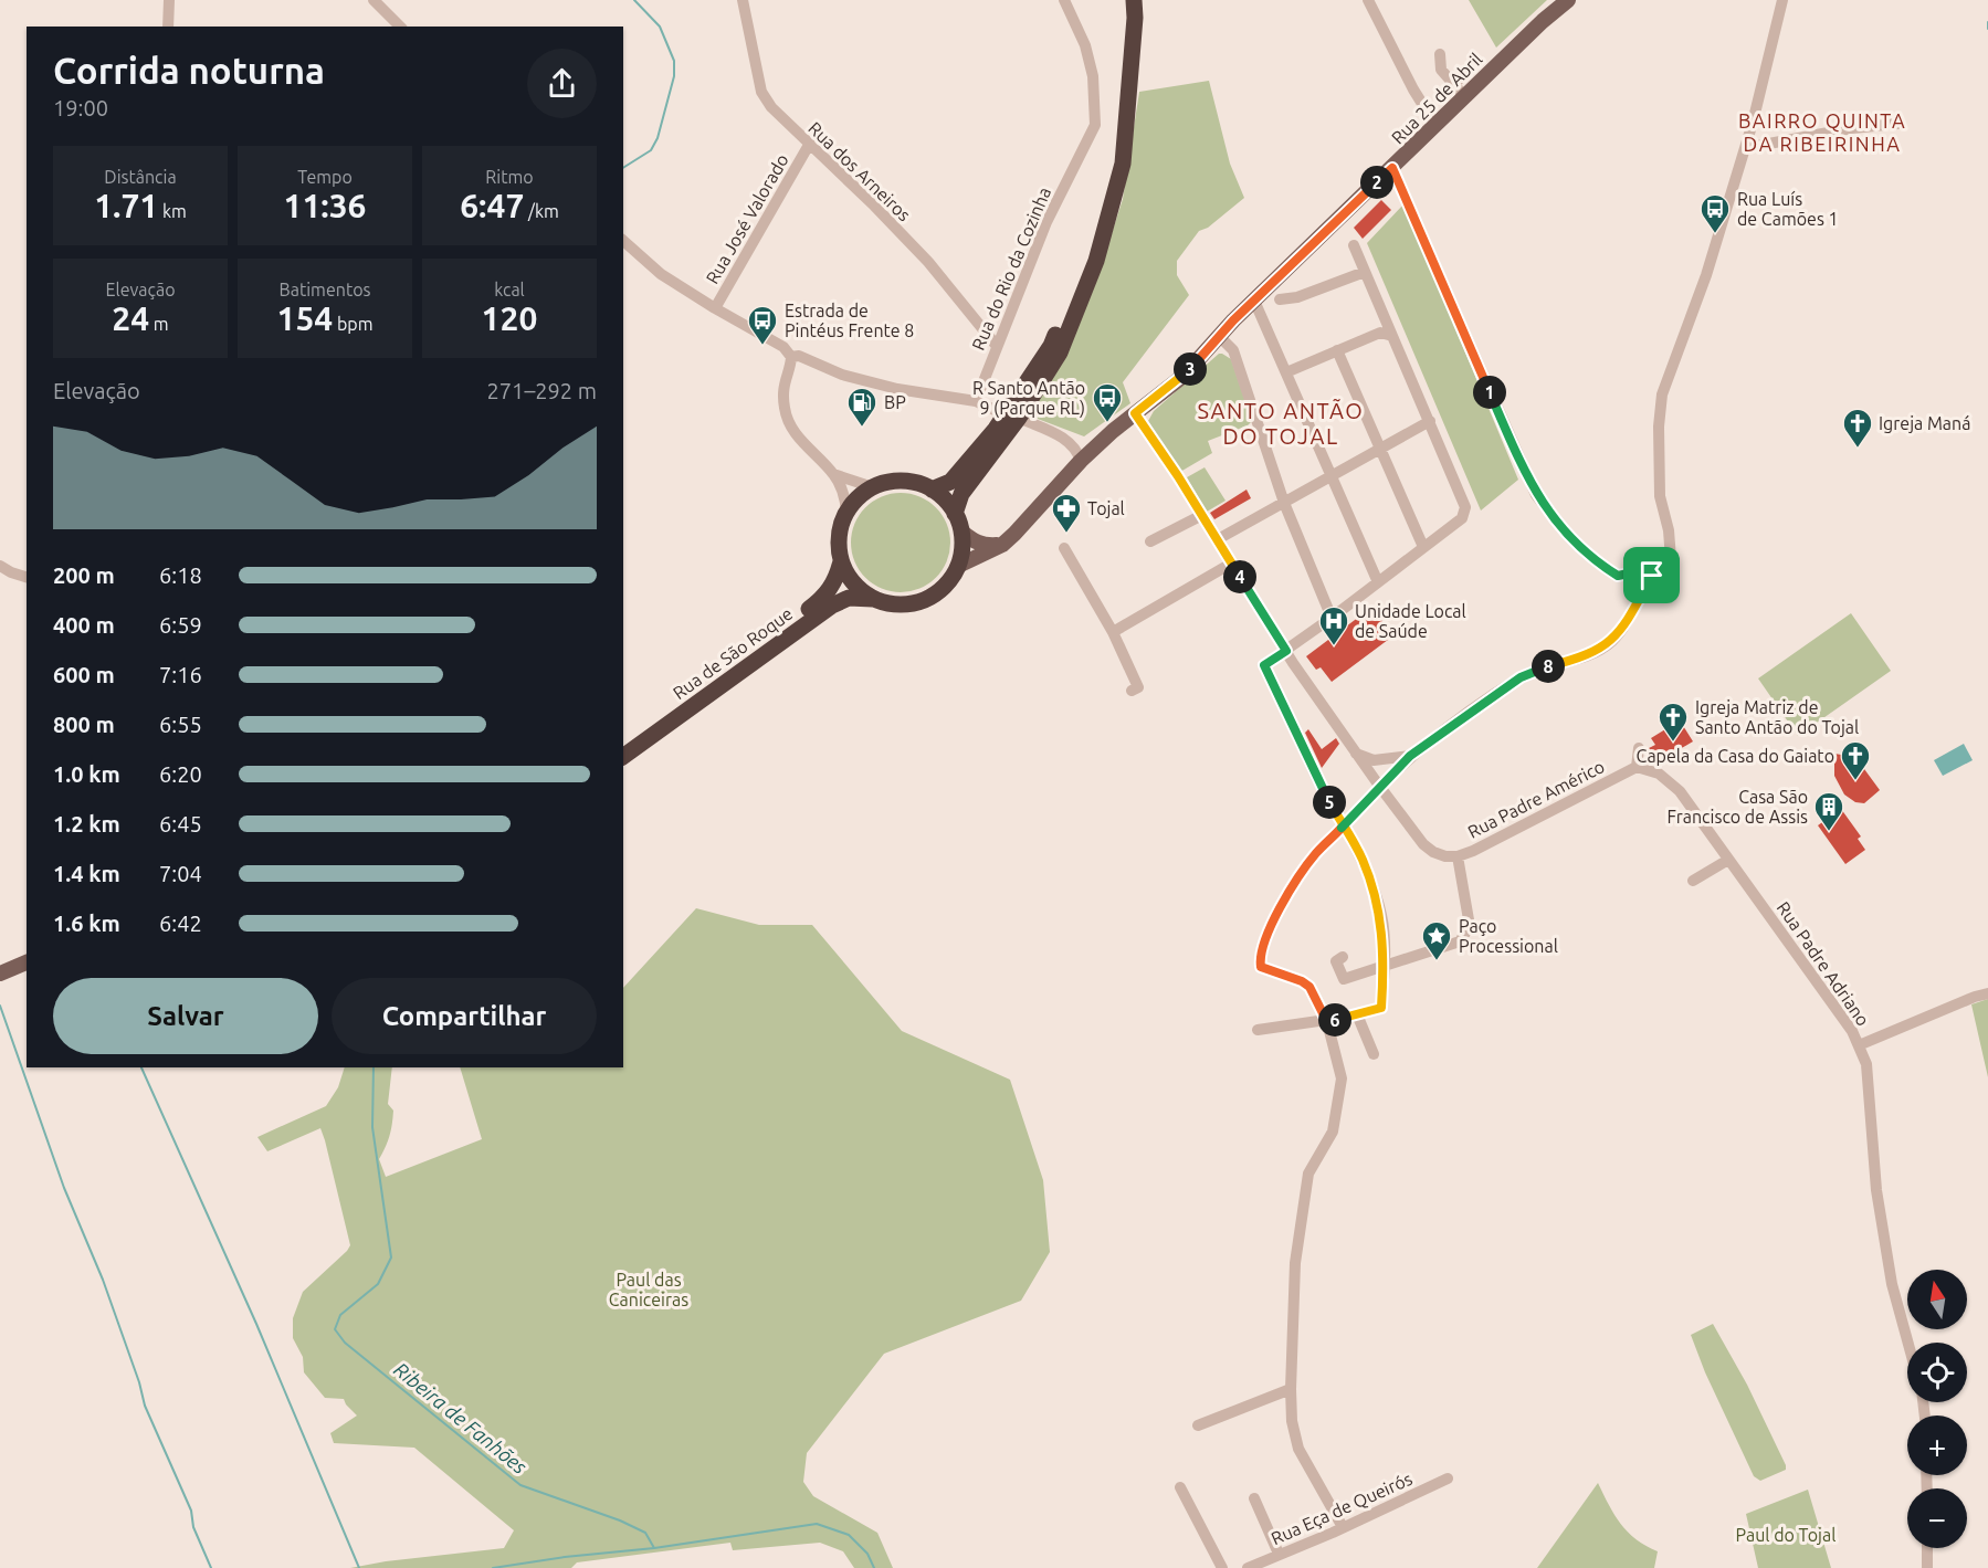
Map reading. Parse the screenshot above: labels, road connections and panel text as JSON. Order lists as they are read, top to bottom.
{
  "streets": {
    "highway": ["Rua de São Roque"],
    "main road": ["Rua 25 de Abril"],
    "street": [
      "Rua dos Arneiros",
      "Rua José Valorado",
      "Rua do Rio da Cozinha",
      "Rua Padre Américo",
      "Rua Padre Adriano",
      "Rua Eça de Queirós"
    ]
  },
  "crossings": [
    ["Rua 25 de Abril", "Rua de São Roque"],
    ["Rua 25 de Abril", "Rua Padre Américo"],
    ["Rua dos Arneiros", "Rua José Valorado"],
    ["Rua dos Arneiros", "Rua do Rio da Cozinha"],
    ["Rua Padre Américo", "Rua Padre Adriano"]
  ],
  "districts": ["BAIRRO QUINTA DA RIBEIRINHA", "SANTO ANTÃO DO TOJAL"],
  "water": ["Ribeira de Fanhões"],
  "parks": ["Paul das Caniceiras", "Paul do Tojal"],
  "places": {
    "bus stop": ["Rua Luís de Camões 1", "Estrada de Pintéus Frente 8", "R Santo Antão 9 (Parque RL)"],
    "fuel station": ["BP"],
    "church": ["Igreja Maná", "Igreja Matriz de Santo Antão do Tojal", "Capela da Casa do Gaiato"],
    "pharmacy": ["Tojal"],
    "hospital": ["Unidade Local de Saúde"],
    "building": ["Casa São Francisco de Assis"],
    "place": ["Paço Processional"]
  },
  "north": "top",
  "page": {
    "heading": ["Corrida noturna", "19:00"],
    "stats": [
      ["Distância", "1.71 km"],
      ["Tempo", "11:36"],
      ["Ritmo", "6:47 /km"],
      ["Elevação", "24 m"],
      ["Batimentos", "154 bpm"],
      ["kcal", "120"]
    ],
    "pins": [
      "2",
      "3",
      "1",
      "4",
      "8",
      "5",
      "6"
    ],
    "chart": ["Elevação", "271–292 m"],
    "list": [
      {
        "name": "200 m",
        "note": "6:18"
      },
      {
        "name": "400 m",
        "note": "6:59"
      },
      {
        "name": "600 m",
        "note": "7:16"
      },
      {
        "name": "800 m",
        "note": "6:55"
      },
      {
        "name": "1.0 km",
        "note": "6:20"
      },
      {
        "name": "1.2 km",
        "note": "6:45"
      },
      {
        "name": "1.4 km",
        "note": "7:04"
      },
      {
        "name": "1.6 km",
        "note": "6:42"
      }
    ],
    "buttons": ["Salvar", "Compartilhar"],
    "map_buttons": ["+", "−"]
  }
}
